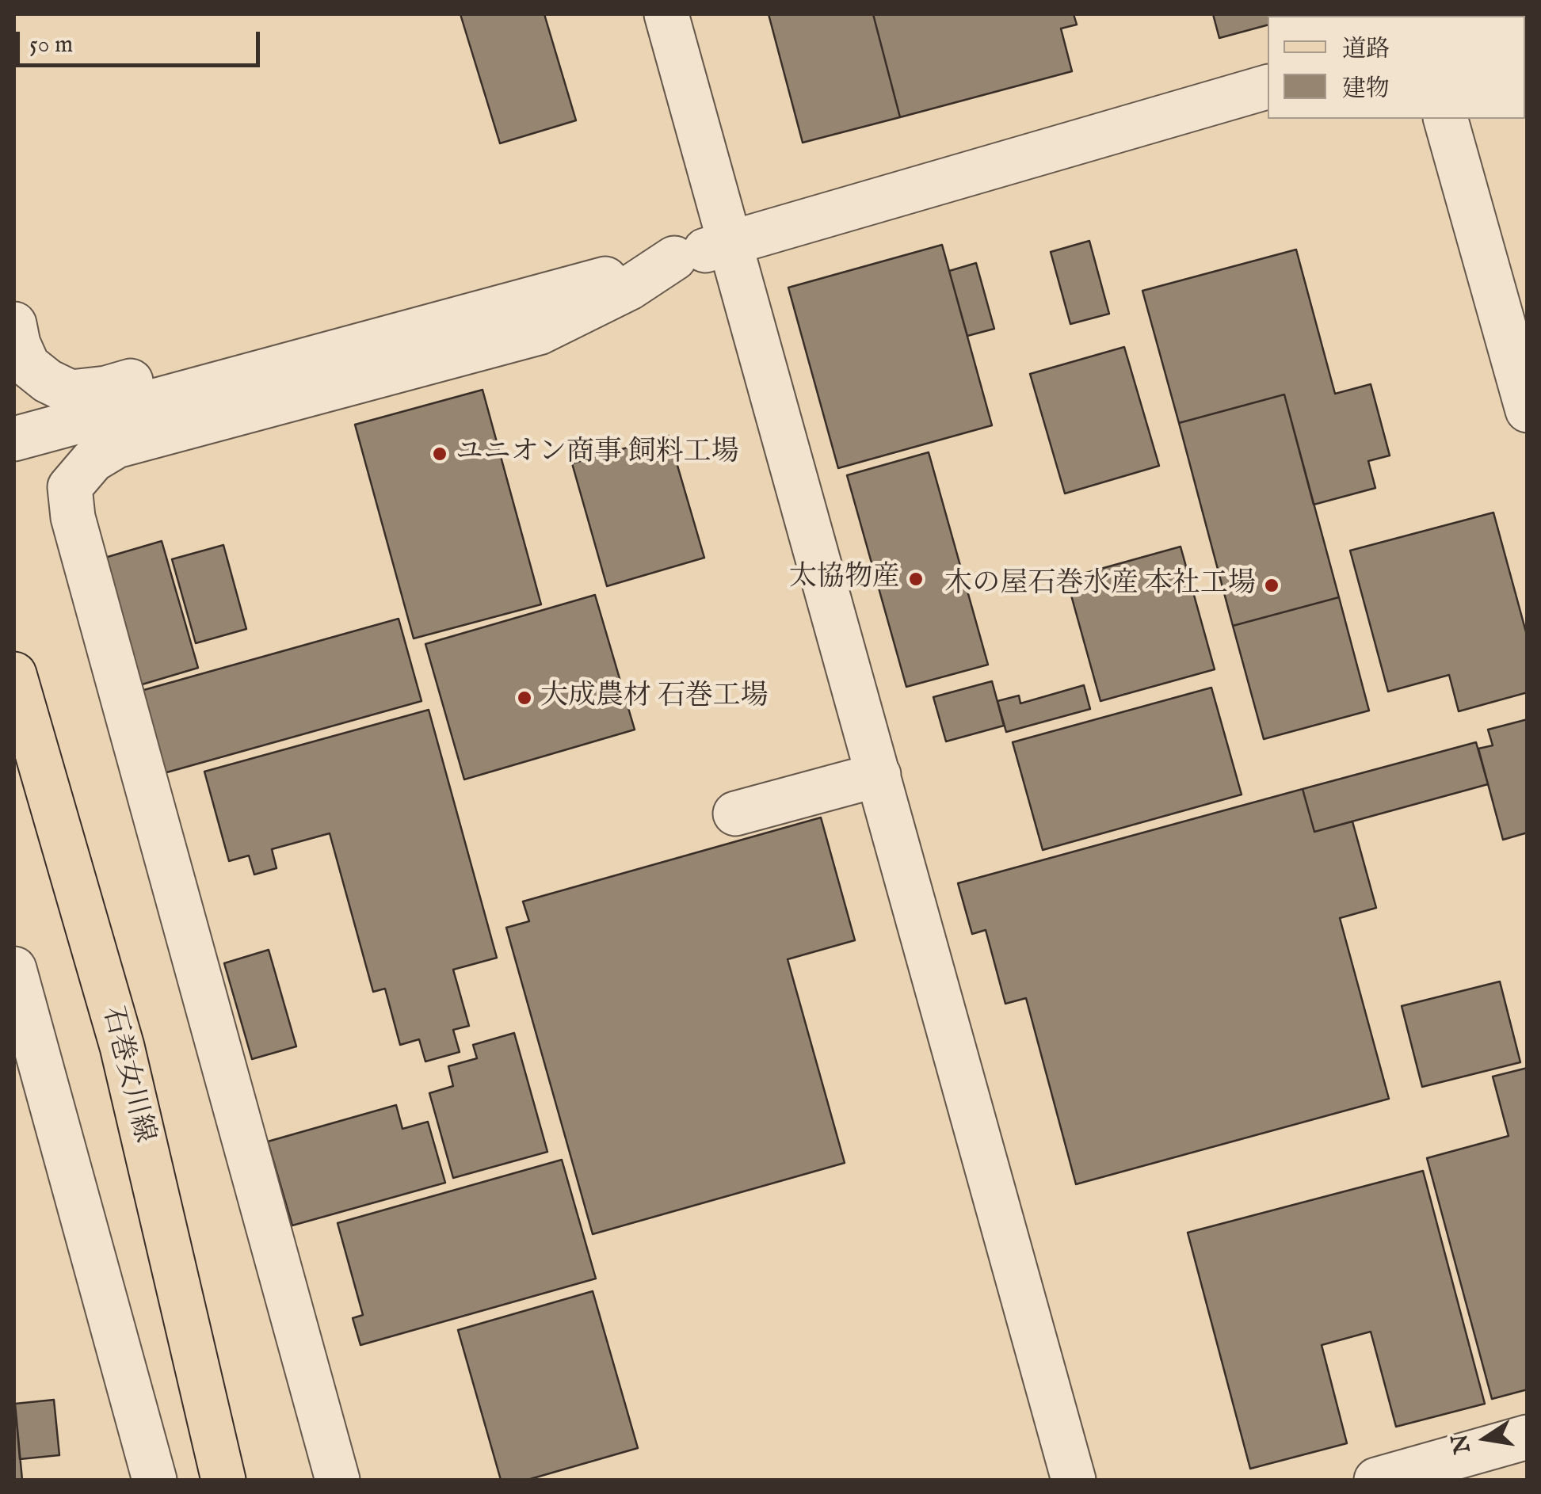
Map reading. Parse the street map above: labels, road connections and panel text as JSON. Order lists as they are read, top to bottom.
{
  "streets": {
    "main road": ["石巻女川線"]
  },
  "places": [
    "ユニオン商事 飼料工場",
    "太協物産",
    "木の屋石巻水産 本社工場",
    "大成農材 石巻工場"
  ],
  "legend": ["道路", "建物"],
  "scale_bar": "50 m",
  "north": "left"
}
